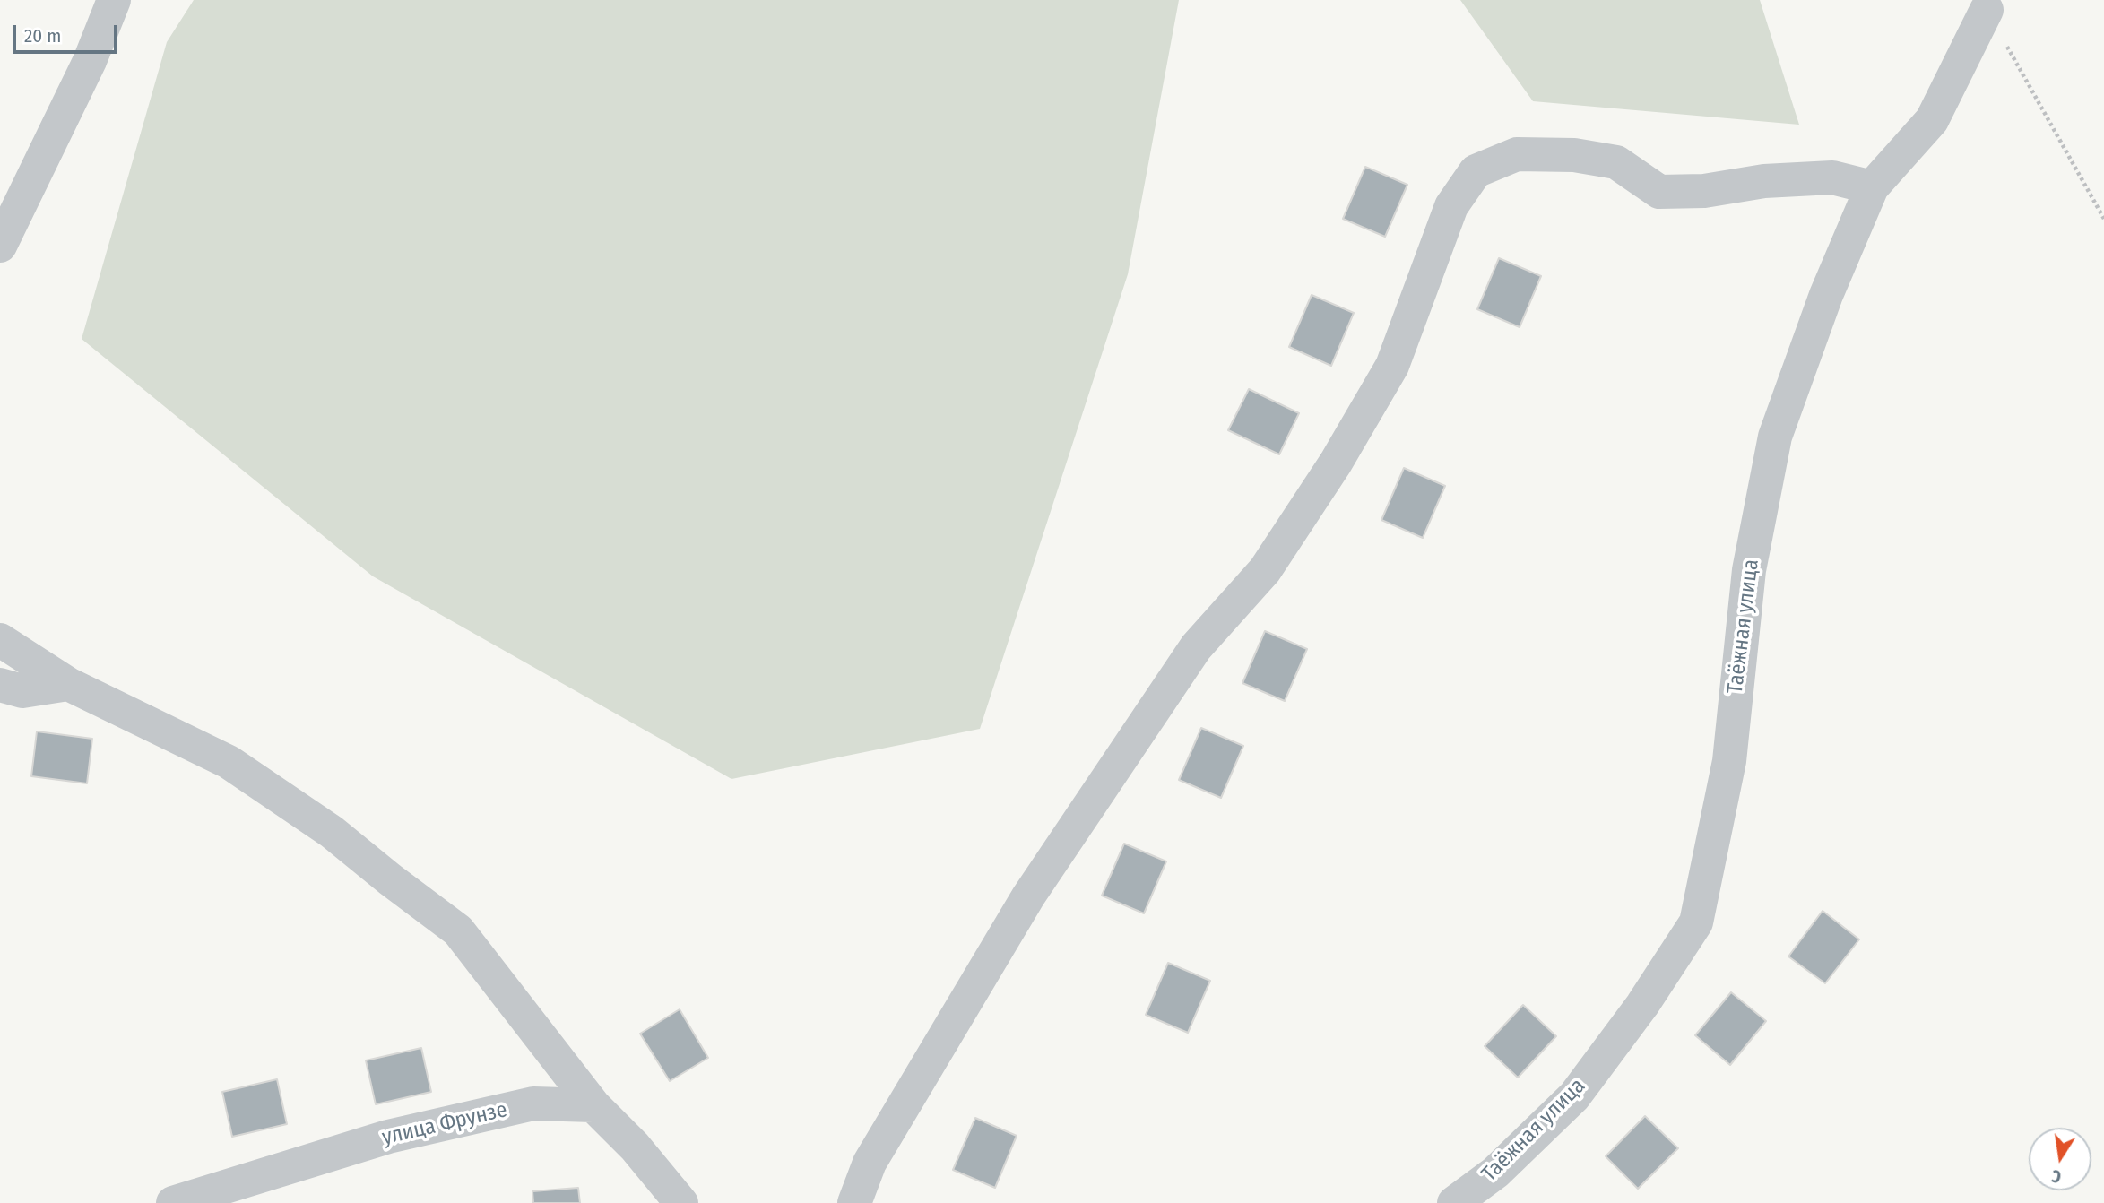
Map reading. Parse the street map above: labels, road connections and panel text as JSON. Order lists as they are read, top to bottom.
{
  "streets": {
    "street": ["Таёжная улица", "улица Фрунзе"]
  },
  "scale_bar": "20 m",
  "north": "bottom"
}
